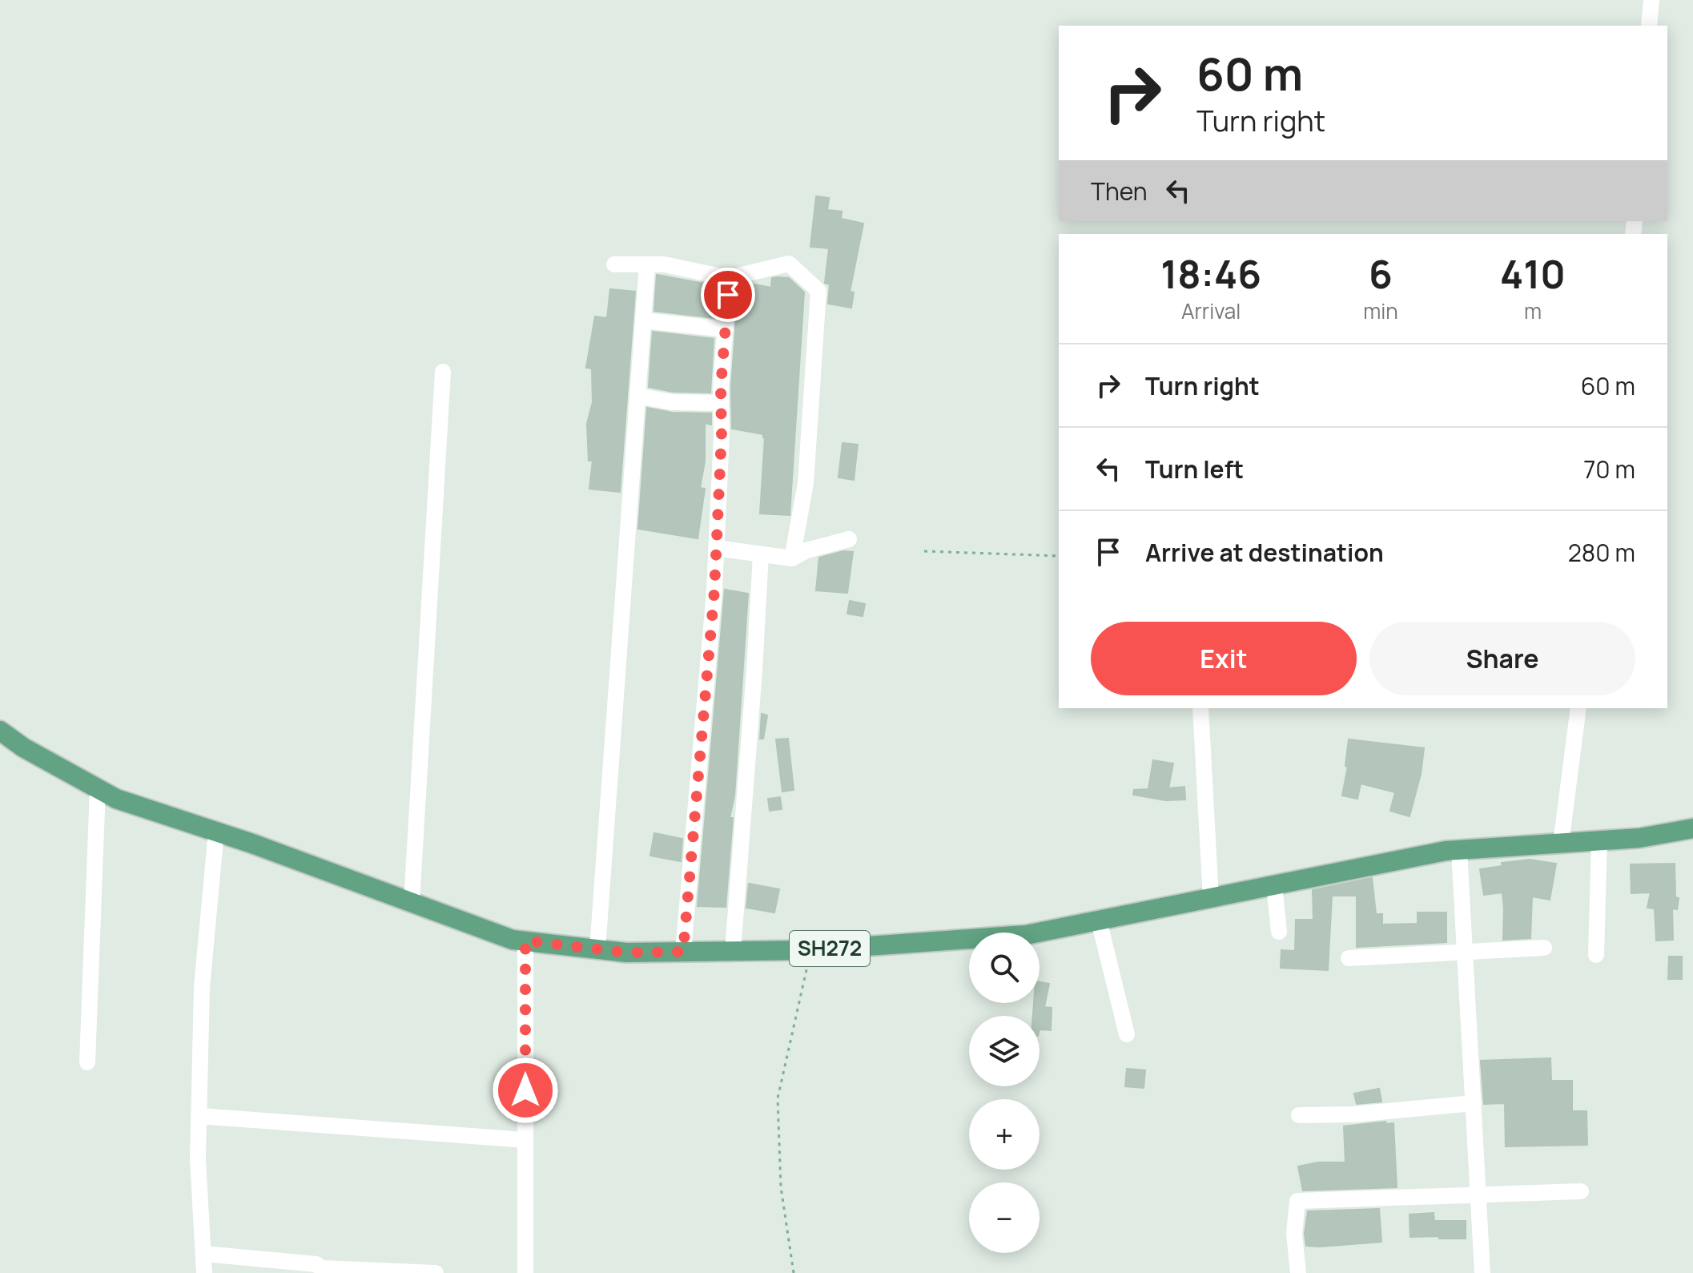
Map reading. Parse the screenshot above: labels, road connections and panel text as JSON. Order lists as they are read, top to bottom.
{
  "streets": {
    "main road": ["SH272"]
  },
  "page": {
    "turn": ["60 m", "Turn right"],
    "then": "Then",
    "eta": [
      "18:46",
      "Arrival",
      "6",
      "min",
      "410",
      "m"
    ],
    "list": [
      {
        "name": "Turn right",
        "value": "60 m"
      },
      {
        "name": "Turn left",
        "value": "70 m"
      },
      {
        "name": "Arrive at destination",
        "value": "280 m"
      }
    ],
    "buttons": ["Exit", "Share"],
    "map_buttons": ["+", "−"]
  }
}
